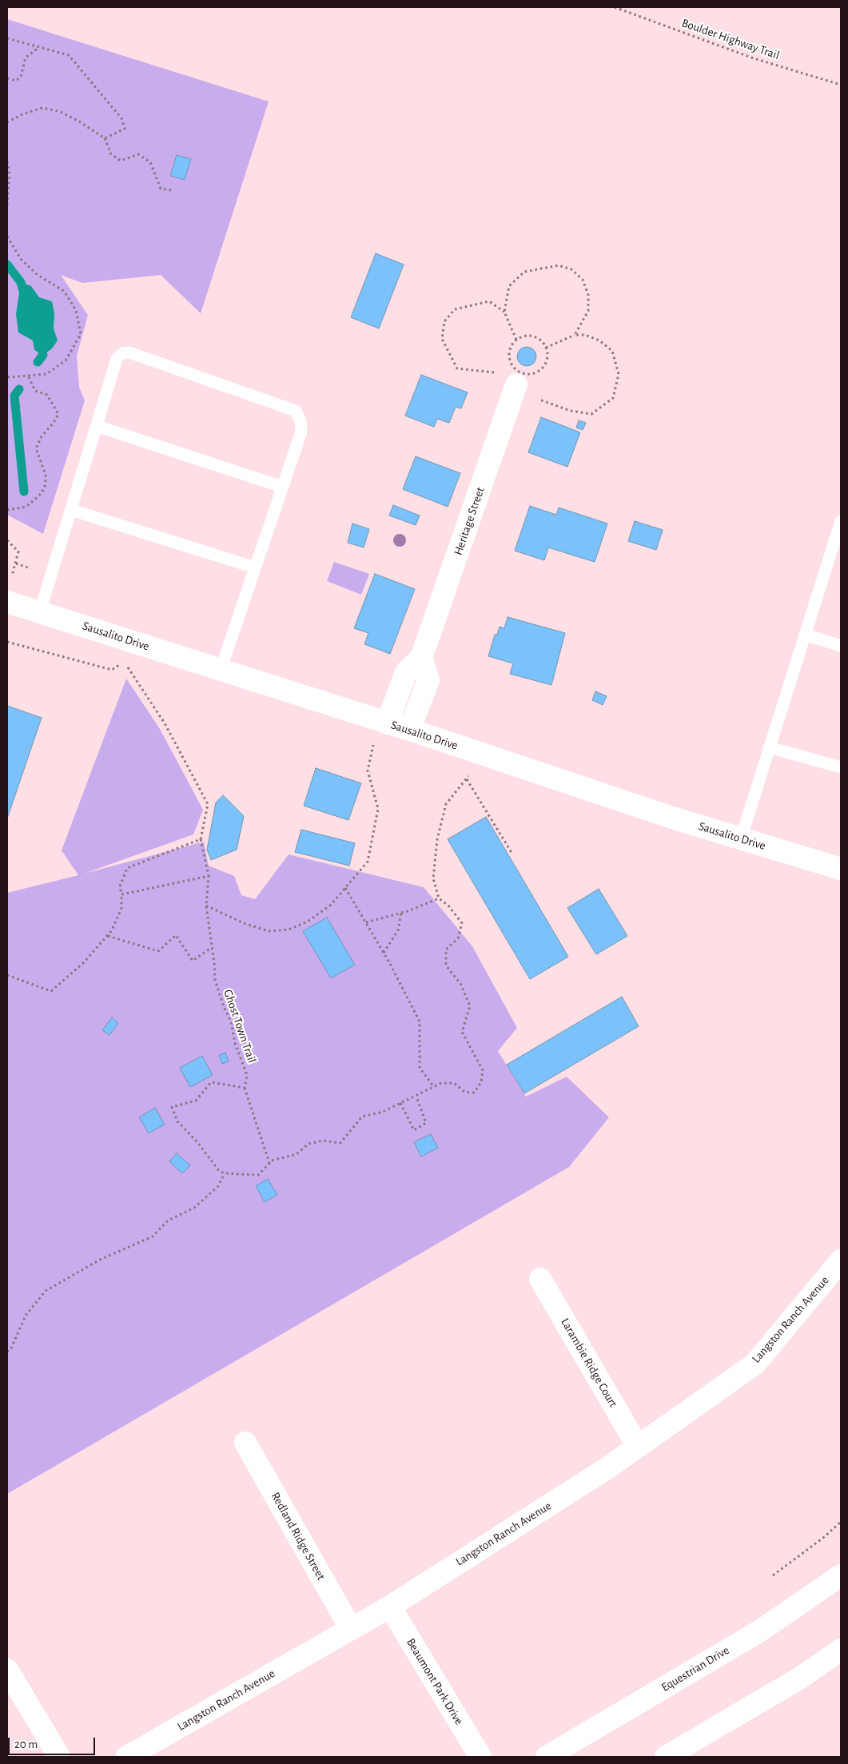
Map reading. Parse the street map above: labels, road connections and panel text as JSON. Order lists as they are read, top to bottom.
{
  "streets": {
    "street": [
      "Heritage Street",
      "Sausalito Drive",
      "Langston Ranch Avenue",
      "Larambie Ridge Court",
      "Redland Ridge Street",
      "Equestrian Drive",
      "Beaumont Park Drive"
    ],
    "path": ["Boulder Highway Trail", "Ghost Town Trail"]
  },
  "crossings": [
    ["Heritage Street", "Sausalito Drive"],
    ["Langston Ranch Avenue", "Larambie Ridge Court"],
    ["Langston Ranch Avenue", "Redland Ridge Street"],
    ["Langston Ranch Avenue", "Beaumont Park Drive"]
  ],
  "scale_bar": "20 m"
}
